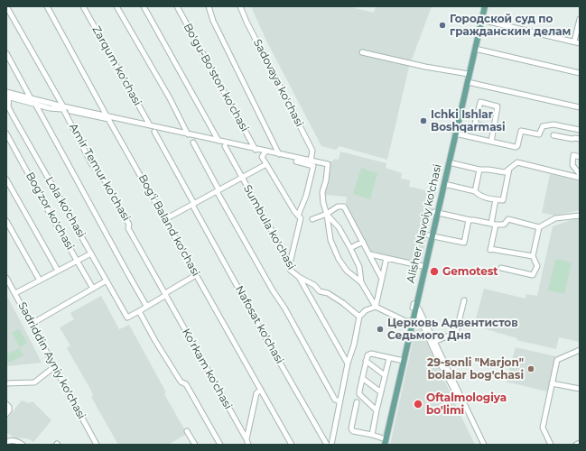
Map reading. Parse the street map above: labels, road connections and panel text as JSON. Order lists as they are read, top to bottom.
{
  "streets": {
    "main road": ["Alisher Navoiy ko'chasi"],
    "street": [
      "Zarqum ko'chasi",
      "Bo'gu-Bo'ston ko'chasi",
      "Sadovaya ko'chasi",
      "Amir Temur ko'chasi",
      "Lola ko'chasi",
      "Bog'zor ko'chasi",
      "Bog'i Baland ko'chasi",
      "Sumbula ko'chasi",
      "Nafosat ko'chasi",
      "Sadriddin Ayniy ko'chasi",
      "Ko'rkam ko'chasi"
    ]
  },
  "crossings": [
    ["Amir Temur ko'chasi", "Ko'rkam ko'chasi"]
  ],
  "places": [
    "Городской суд по гражданским делам",
    "Ichki Ishlar Boshqarmasi",
    "Gemotest",
    "Церковь Адвентистов Седьмого Дня",
    "29-sonli \"Marjon\" bolalar bog'chasi",
    "Oftalmologiya bo'limi"
  ]
}
